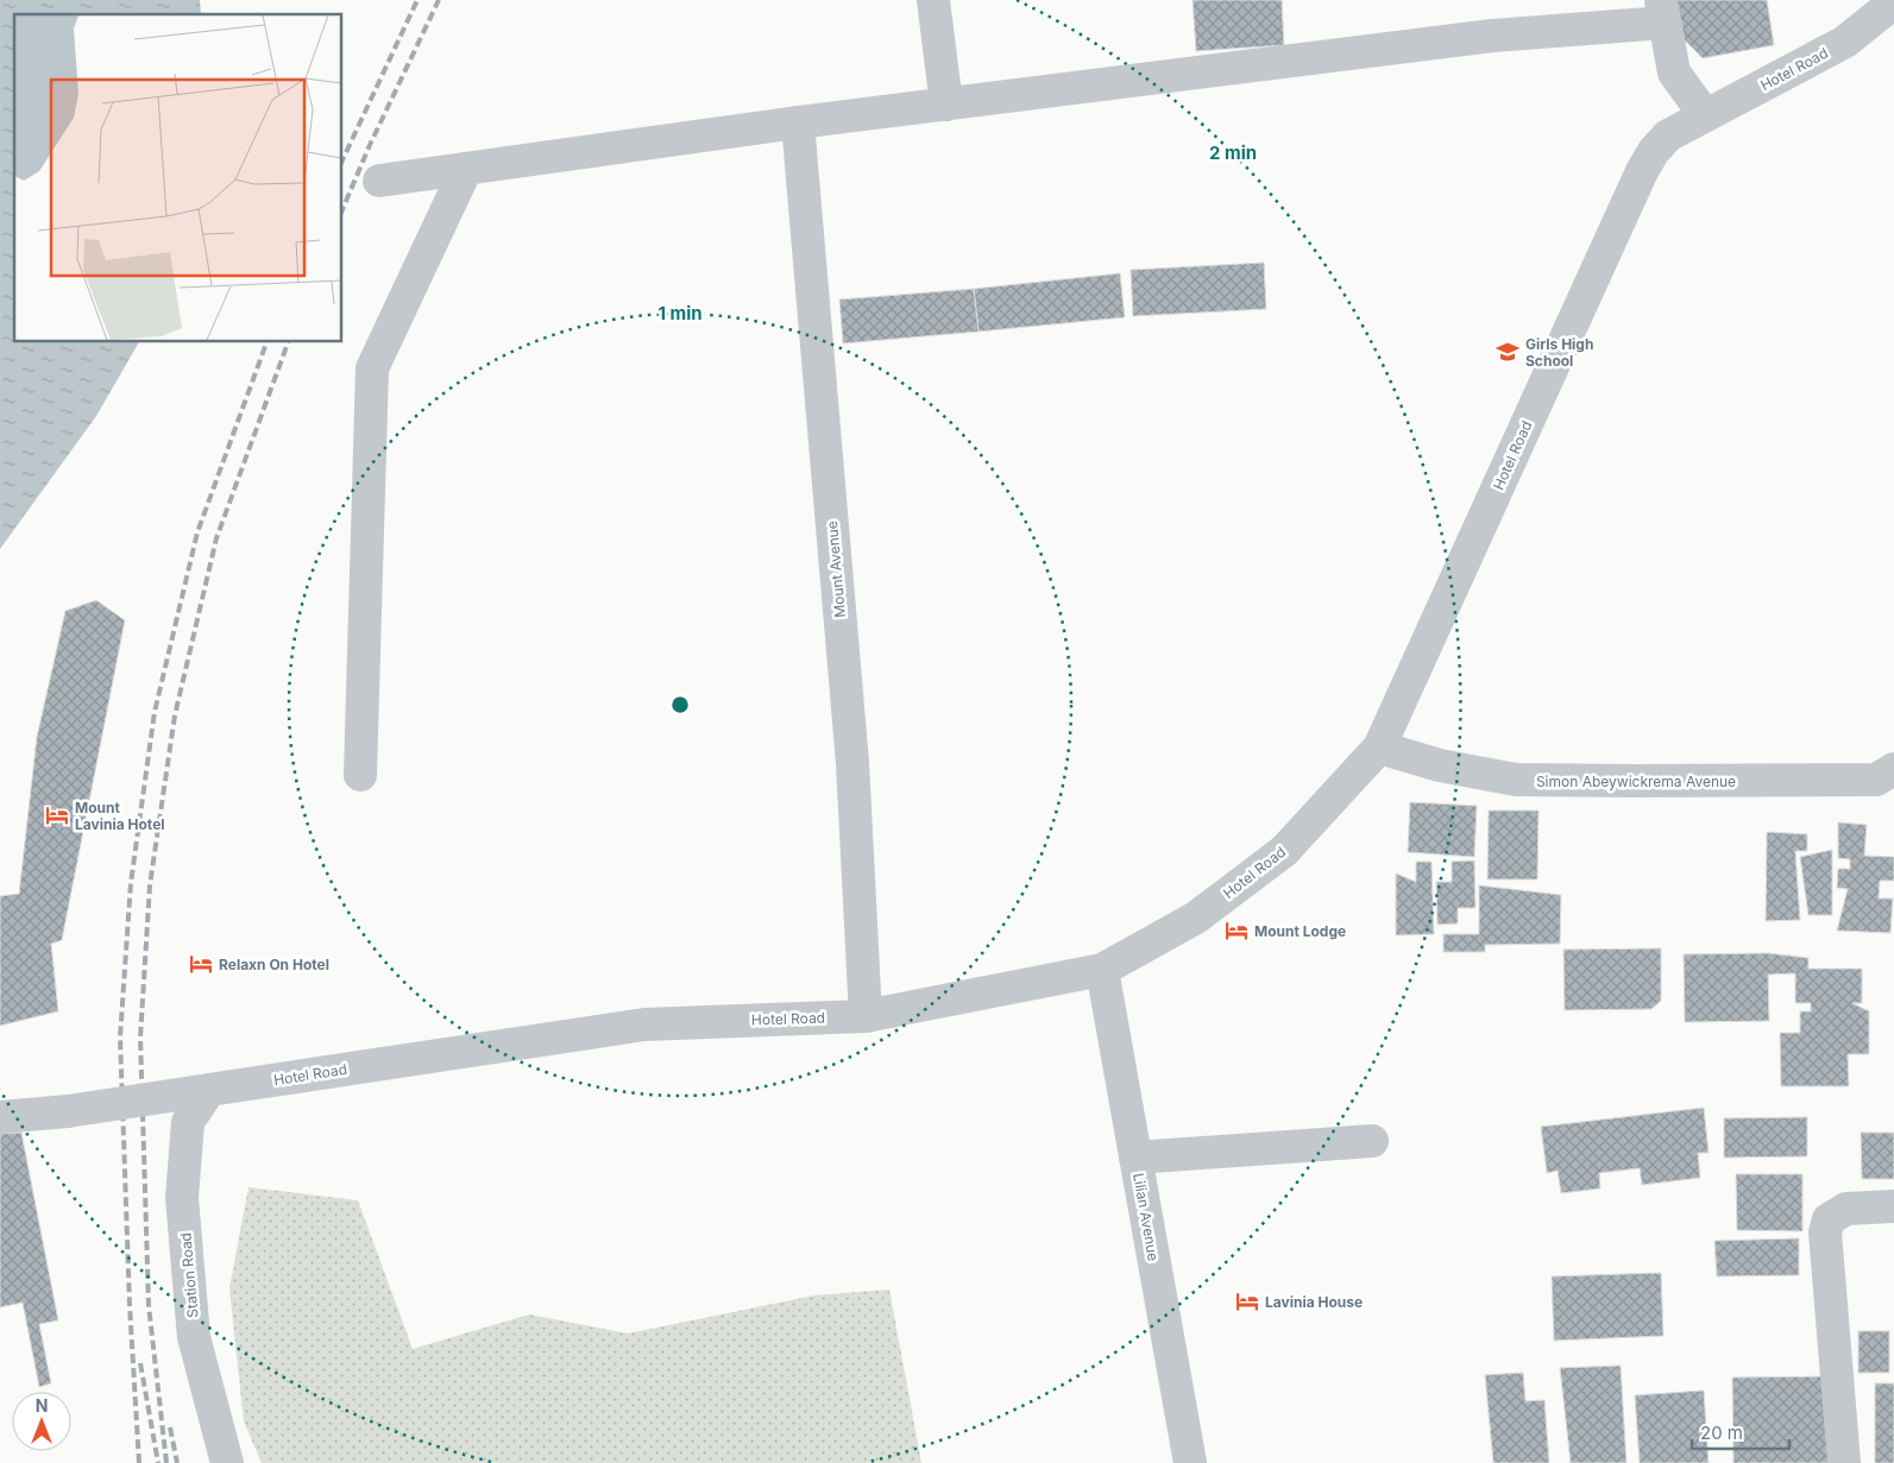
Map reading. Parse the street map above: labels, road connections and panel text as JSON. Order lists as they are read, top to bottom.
{
  "streets": {
    "street": [
      "Hotel Road",
      "Mount Avenue",
      "Simon Abeywickrema Avenue",
      "Lilian Avenue",
      "Station Road"
    ]
  },
  "crossings": [
    ["Hotel Road", "Mount Avenue"],
    ["Hotel Road", "Simon Abeywickrema Avenue"],
    ["Hotel Road", "Lilian Avenue"],
    ["Hotel Road", "Station Road"]
  ],
  "places": {
    "school or university": ["Girls High School"],
    "hotel": [
      "Mount Lavinia Hotel",
      "Mount Lodge",
      "Relaxn On Hotel",
      "Lavinia House"
    ]
  },
  "scale_bar": "20 m",
  "north": "top",
  "rings": ["2 min", "1 min"]
}
